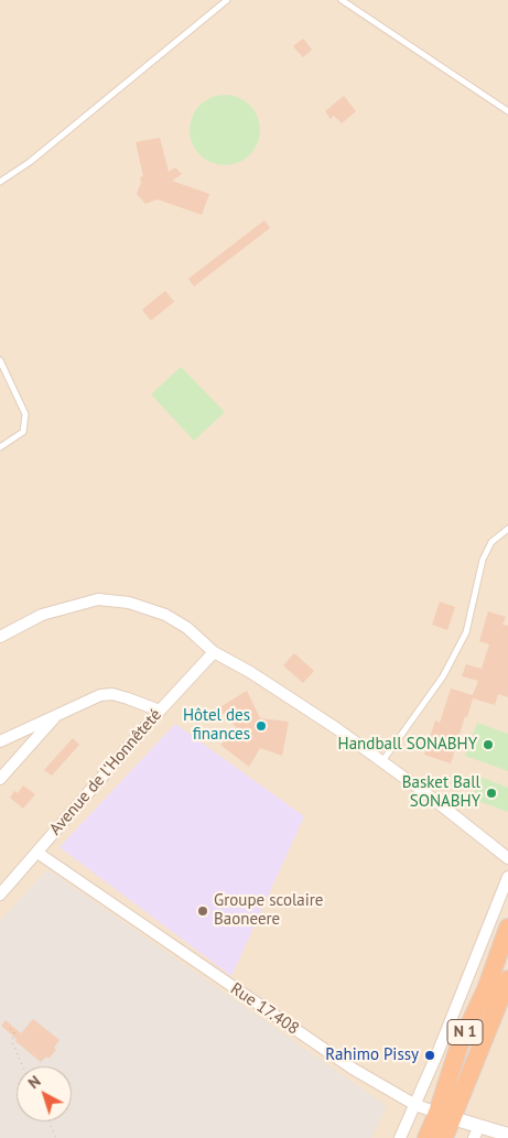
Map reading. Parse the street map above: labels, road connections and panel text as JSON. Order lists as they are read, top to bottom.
{
  "streets": {
    "highway": ["N 1"],
    "street": ["Avenue de l'Honnêteté", "Rue 17.408"]
  },
  "crossings": [
    ["Avenue de l'Honnêteté", "Rue 17.408"],
    ["Rue 17.408", "N 1"]
  ],
  "places": [
    "Hôtel des finances",
    "Handball SONABHY",
    "Basket Ball SONABHY",
    "Groupe scolaire Baoneere",
    "Rahimo Pissy"
  ],
  "north": "top left"
}
